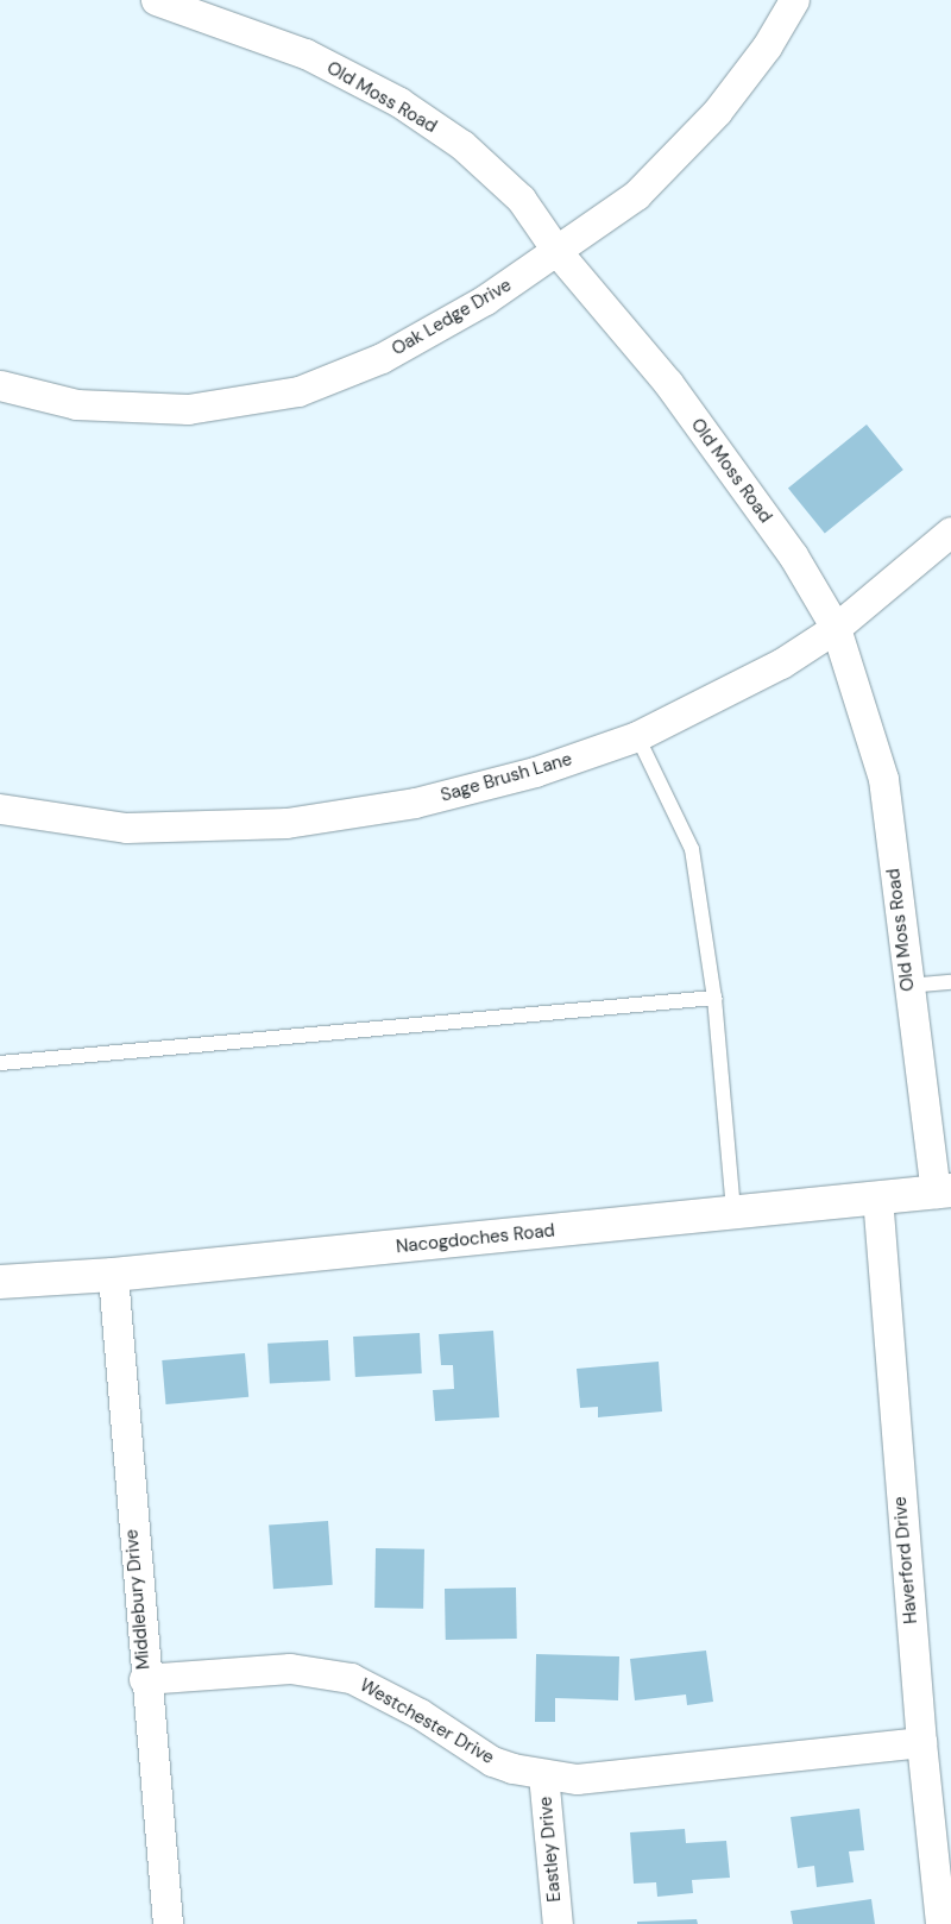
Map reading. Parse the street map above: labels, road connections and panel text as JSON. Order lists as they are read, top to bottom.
{
  "streets": {
    "main road": ["Nacogdoches Road"],
    "street": [
      "Old Moss Road",
      "Oak Ledge Drive",
      "Sage Brush Lane",
      "Haverford Drive",
      "Middlebury Drive",
      "Westchester Drive",
      "Eastley Drive"
    ]
  },
  "crossings": [
    ["Old Moss Road", "Oak Ledge Drive"],
    ["Old Moss Road", "Sage Brush Lane"],
    ["Old Moss Road", "Nacogdoches Road"],
    ["Nacogdoches Road", "Haverford Drive"],
    ["Nacogdoches Road", "Middlebury Drive"],
    ["Haverford Drive", "Westchester Drive"],
    ["Middlebury Drive", "Westchester Drive"],
    ["Westchester Drive", "Eastley Drive"]
  ]
}
